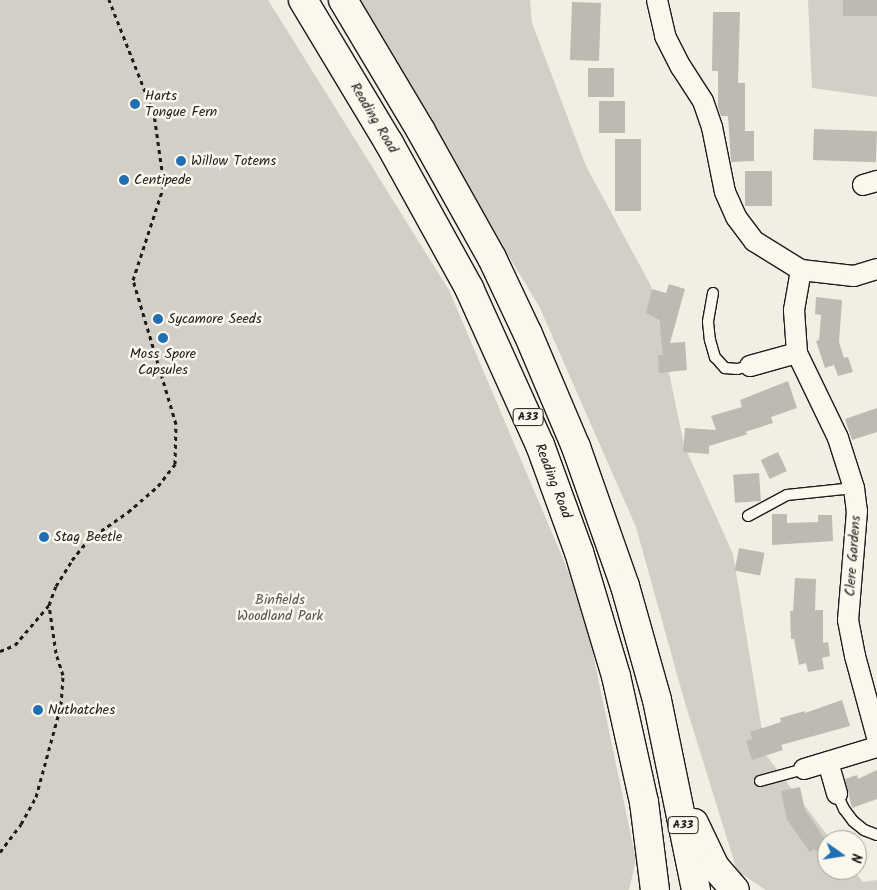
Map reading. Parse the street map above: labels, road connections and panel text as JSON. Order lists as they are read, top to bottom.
{
  "streets": {
    "highway": ["Reading Road", "A33"],
    "street": ["Clere Gardens"]
  },
  "parks": ["Binfields Woodland Park"],
  "places": [
    "Harts Tongue Fern",
    "Willow Totems",
    "Centipede",
    "Sycamore Seeds",
    "Moss Spore Capsules",
    "Stag Beetle",
    "Nuthatches"
  ],
  "north": "right"
}
